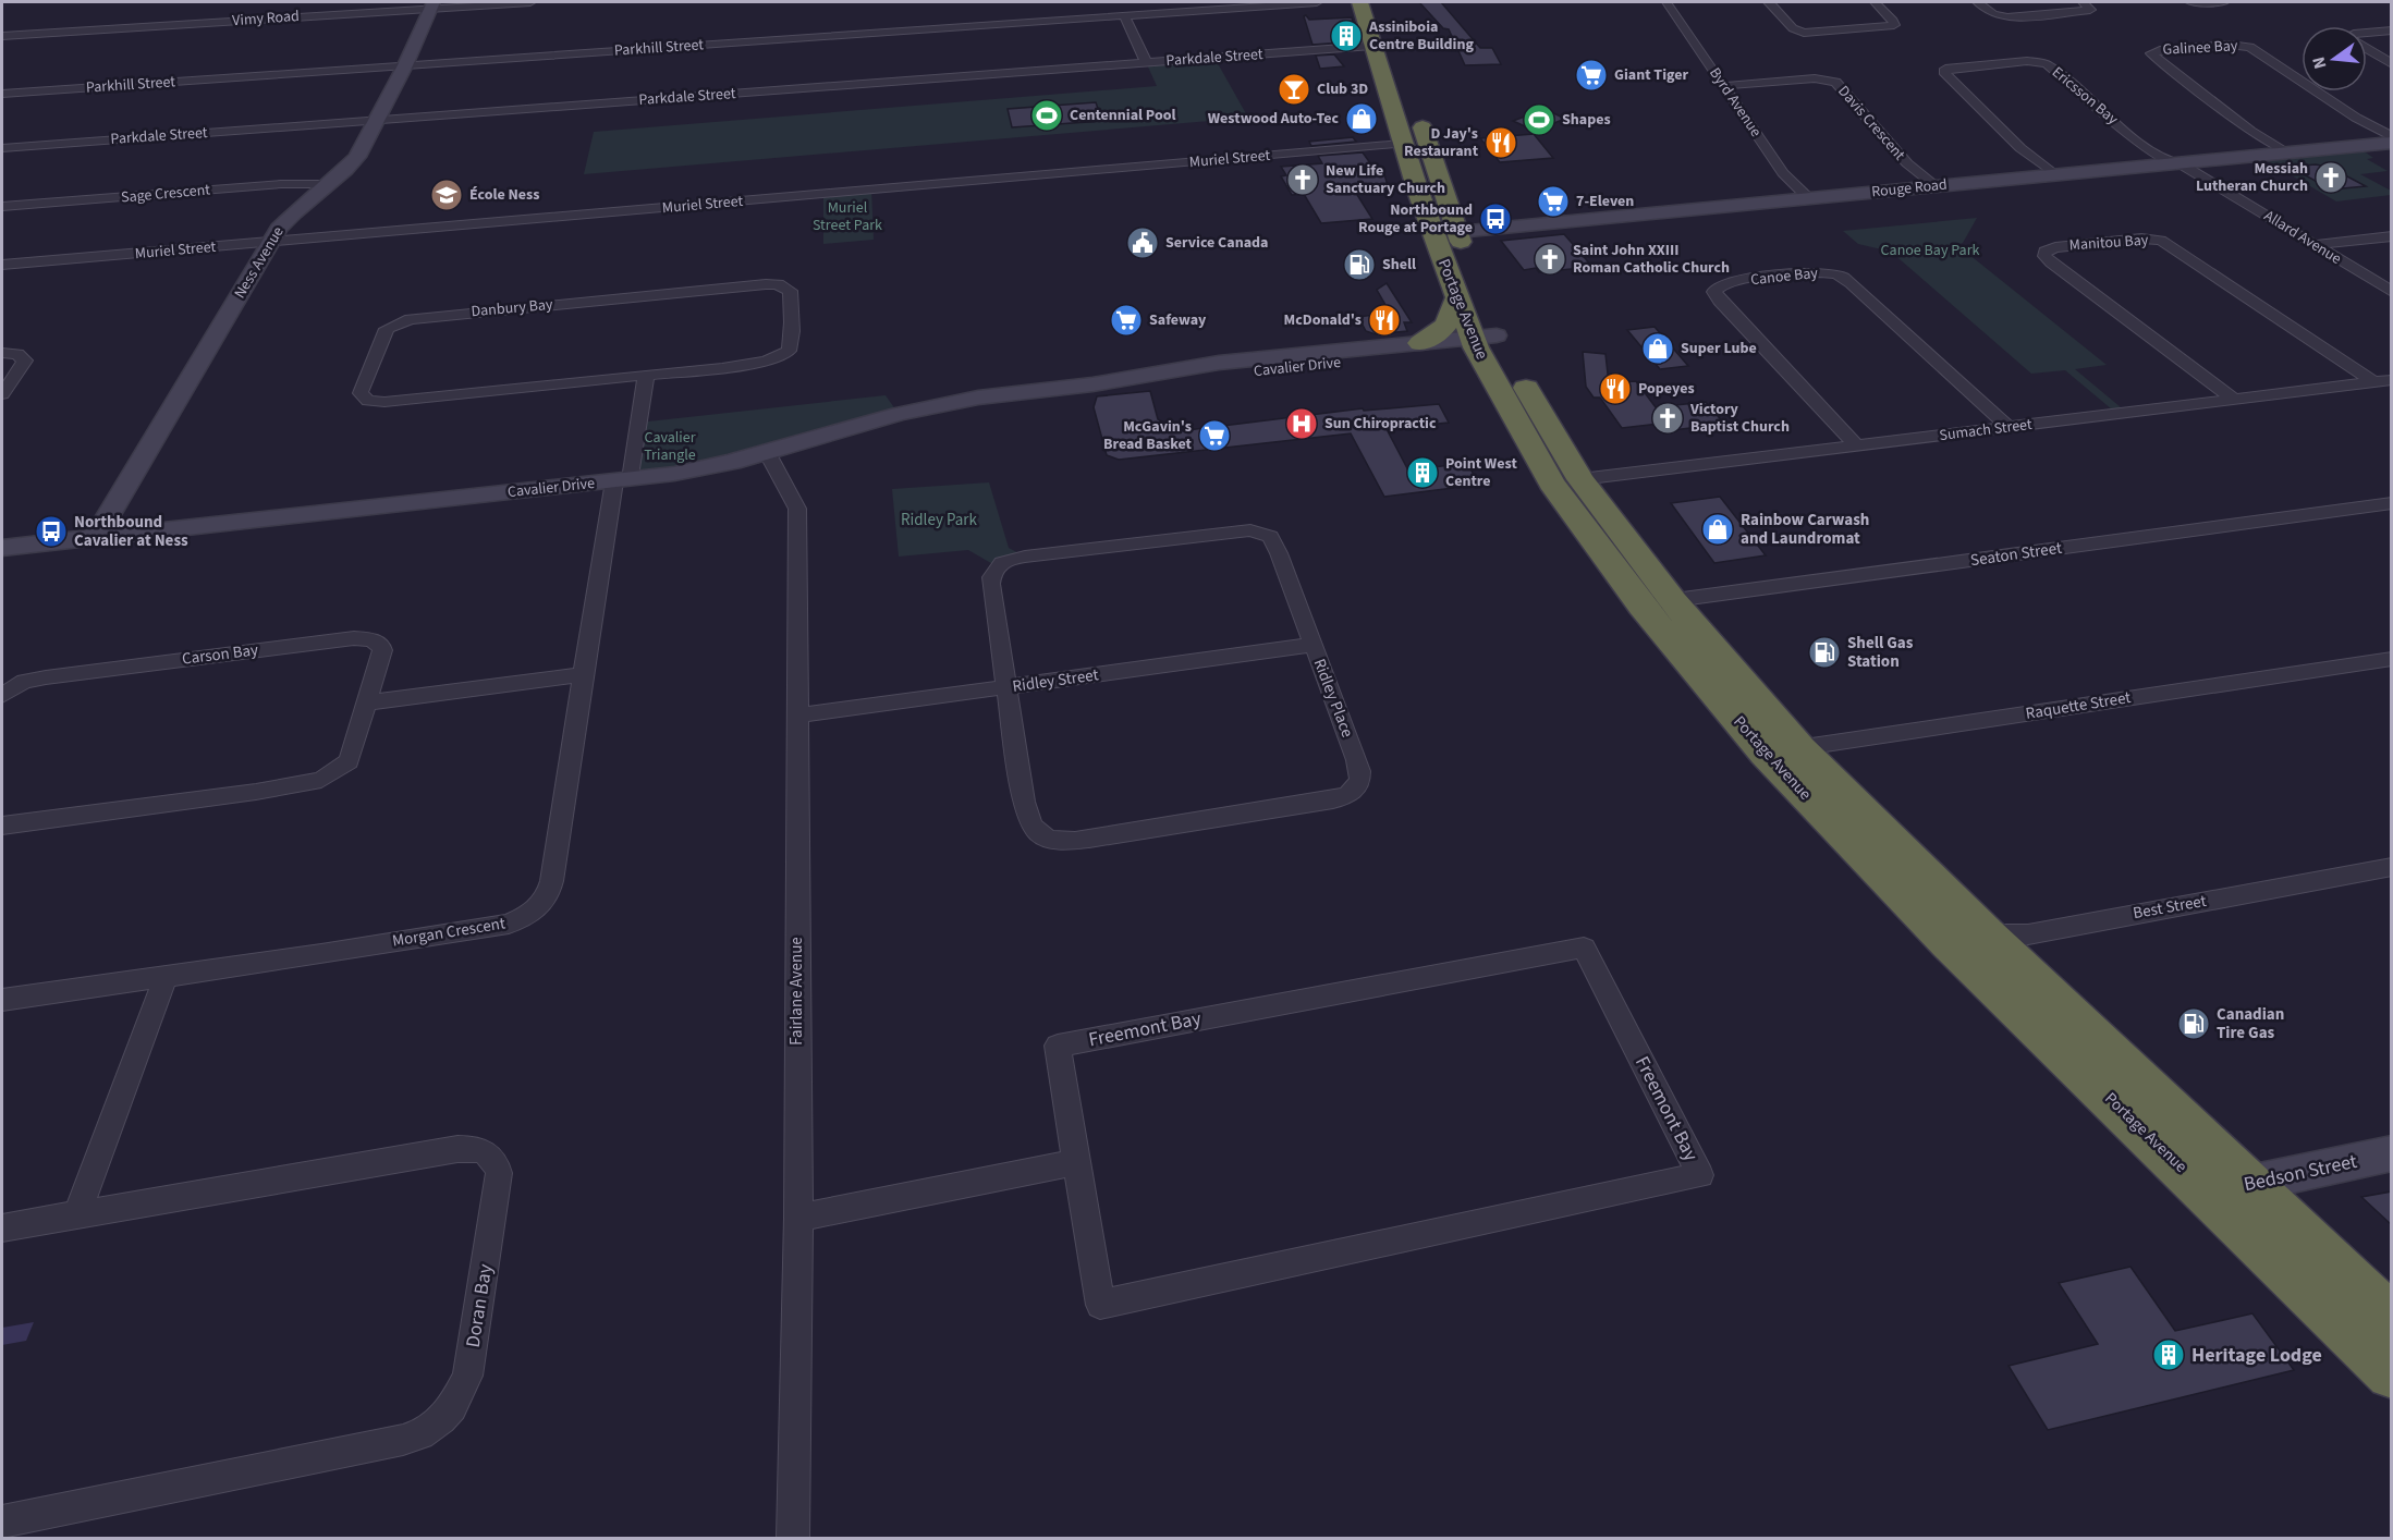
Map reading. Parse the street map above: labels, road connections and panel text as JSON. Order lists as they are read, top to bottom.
{
  "streets": {
    "highway": ["Portage Avenue"],
    "street": [
      "Vimy Road",
      "Parkhill Street",
      "Galinee Bay",
      "Parkdale Street",
      "Ericsson Bay",
      "Byrd Avenue",
      "Davis Crescent",
      "Muriel Street",
      "Rouge Road",
      "Sage Crescent",
      "Allard Avenue",
      "Manitou Bay",
      "Ness Avenue",
      "Canoe Bay",
      "Danbury Bay",
      "Cavalier Drive",
      "Sumach Street",
      "Seaton Street",
      "Carson Bay",
      "Ridley Street",
      "Ridley Place",
      "Raquette Street",
      "Best Street",
      "Morgan Crescent",
      "Fairlane Avenue",
      "Freemont Bay",
      "Bedson Street",
      "Doran Bay"
    ]
  },
  "crossings": [
    ["Vimy Road", "Ness Avenue"],
    ["Parkhill Street", "Ness Avenue"],
    ["Galinee Bay", "Rouge Road"],
    ["Parkdale Street", "Ness Avenue"],
    ["Parkdale Street", "Portage Avenue"],
    ["Ericsson Bay", "Rouge Road"],
    ["Ericsson Bay", "Allard Avenue"],
    ["Byrd Avenue", "Davis Crescent"],
    ["Byrd Avenue", "Rouge Road"],
    ["Davis Crescent", "Rouge Road"],
    ["Muriel Street", "Ness Avenue"],
    ["Muriel Street", "Portage Avenue"],
    ["Rouge Road", "Allard Avenue"],
    ["Sage Crescent", "Ness Avenue"],
    ["Manitou Bay", "Sumach Street"],
    ["Ness Avenue", "Cavalier Drive"],
    ["Canoe Bay", "Sumach Street"],
    ["Portage Avenue", "Cavalier Drive"],
    ["Portage Avenue", "Sumach Street"],
    ["Portage Avenue", "Seaton Street"],
    ["Portage Avenue", "Raquette Street"],
    ["Portage Avenue", "Best Street"],
    ["Portage Avenue", "Bedson Street"],
    ["Cavalier Drive", "Morgan Crescent"],
    ["Cavalier Drive", "Fairlane Avenue"],
    ["Ridley Street", "Ridley Place"],
    ["Ridley Street", "Fairlane Avenue"]
  ],
  "parks": [
    "Muriel Street Park",
    "Canoe Bay Park",
    "Cavalier Triangle",
    "Ridley Park"
  ],
  "places": {
    "building": ["Assiniboia Centre Building", "Point West Centre", "Heritage Lodge"],
    "supermarket": [
      "Giant Tiger",
      "7-Eleven",
      "Safeway",
      "McGavin's Bread Basket"
    ],
    "bar": ["Club 3D"],
    "sports": ["Centennial Pool", "Shapes"],
    "shop": ["Westwood Auto-Tec", "Super Lube", "Rainbow Carwash and Laundromat"],
    "restaurant": ["D Jay's Restaurant", "McDonald's", "Popeyes"],
    "church": [
      "Messiah Lutheran Church",
      "New Life Sanctuary Church",
      "Saint John XXIII Roman Catholic Church",
      "Victory Baptist Church"
    ],
    "school or university": ["École Ness"],
    "bus stop": ["Northbound Rouge at Portage", "Northbound Cavalier at Ness"],
    "public building": ["Service Canada"],
    "fuel station": ["Shell", "Shell Gas Station", "Canadian Tire Gas"],
    "hospital": ["Sun Chiropractic"]
  },
  "north": "left"
}
